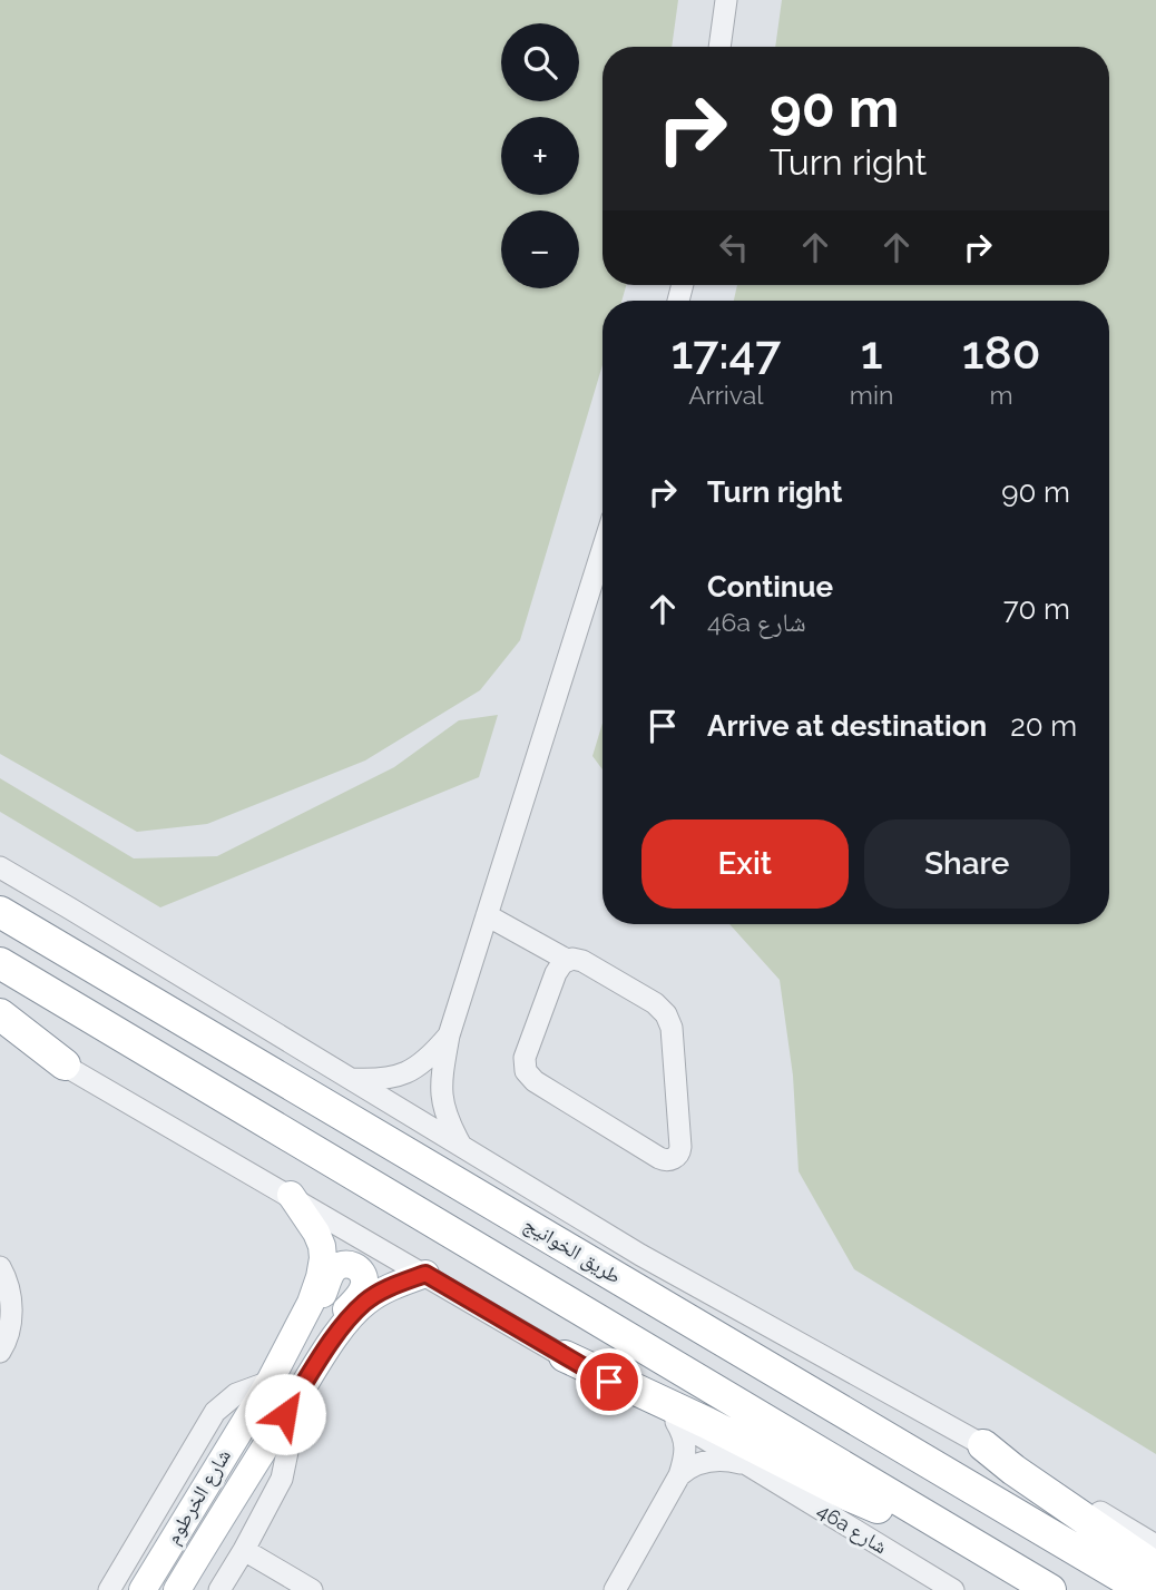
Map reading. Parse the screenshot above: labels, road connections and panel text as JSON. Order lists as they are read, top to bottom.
{
  "streets": {
    "highway": ["طريق الخوانيج"],
    "main road": ["شارع الخرطوم"],
    "street": ["46a شارع"]
  },
  "crossings": [
    ["شارع الخرطوم", "46a شارع"]
  ],
  "page": {
    "map_buttons": ["+", "−"],
    "turn": ["90 m", "Turn right"],
    "eta": [
      "17:47",
      "Arrival",
      "1",
      "min",
      "180",
      "m"
    ],
    "list": [
      {
        "name": "Turn right",
        "value": "90 m"
      },
      {
        "name": "Continue",
        "note": "46a شارع",
        "value": "70 m"
      },
      {
        "name": "Arrive at destination",
        "value": "20 m"
      }
    ],
    "buttons": ["Exit", "Share"]
  }
}
